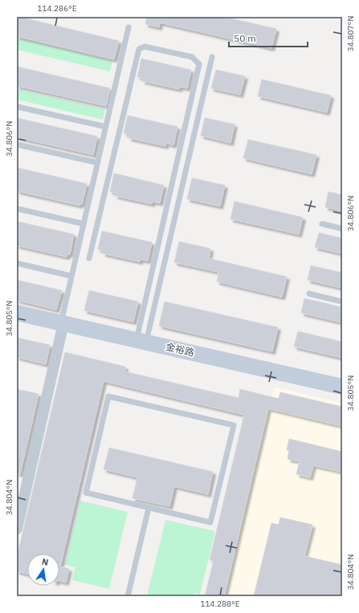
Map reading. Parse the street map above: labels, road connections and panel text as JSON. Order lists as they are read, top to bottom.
{
  "streets": {
    "street": ["金裕路"]
  },
  "scale_bar": "50 m",
  "north": "top",
  "coordinates": [
    "114.286°E",
    "34.807°N",
    "34.806°N",
    "34.805°N",
    "34.804°N",
    "114.288°E"
  ]
}
